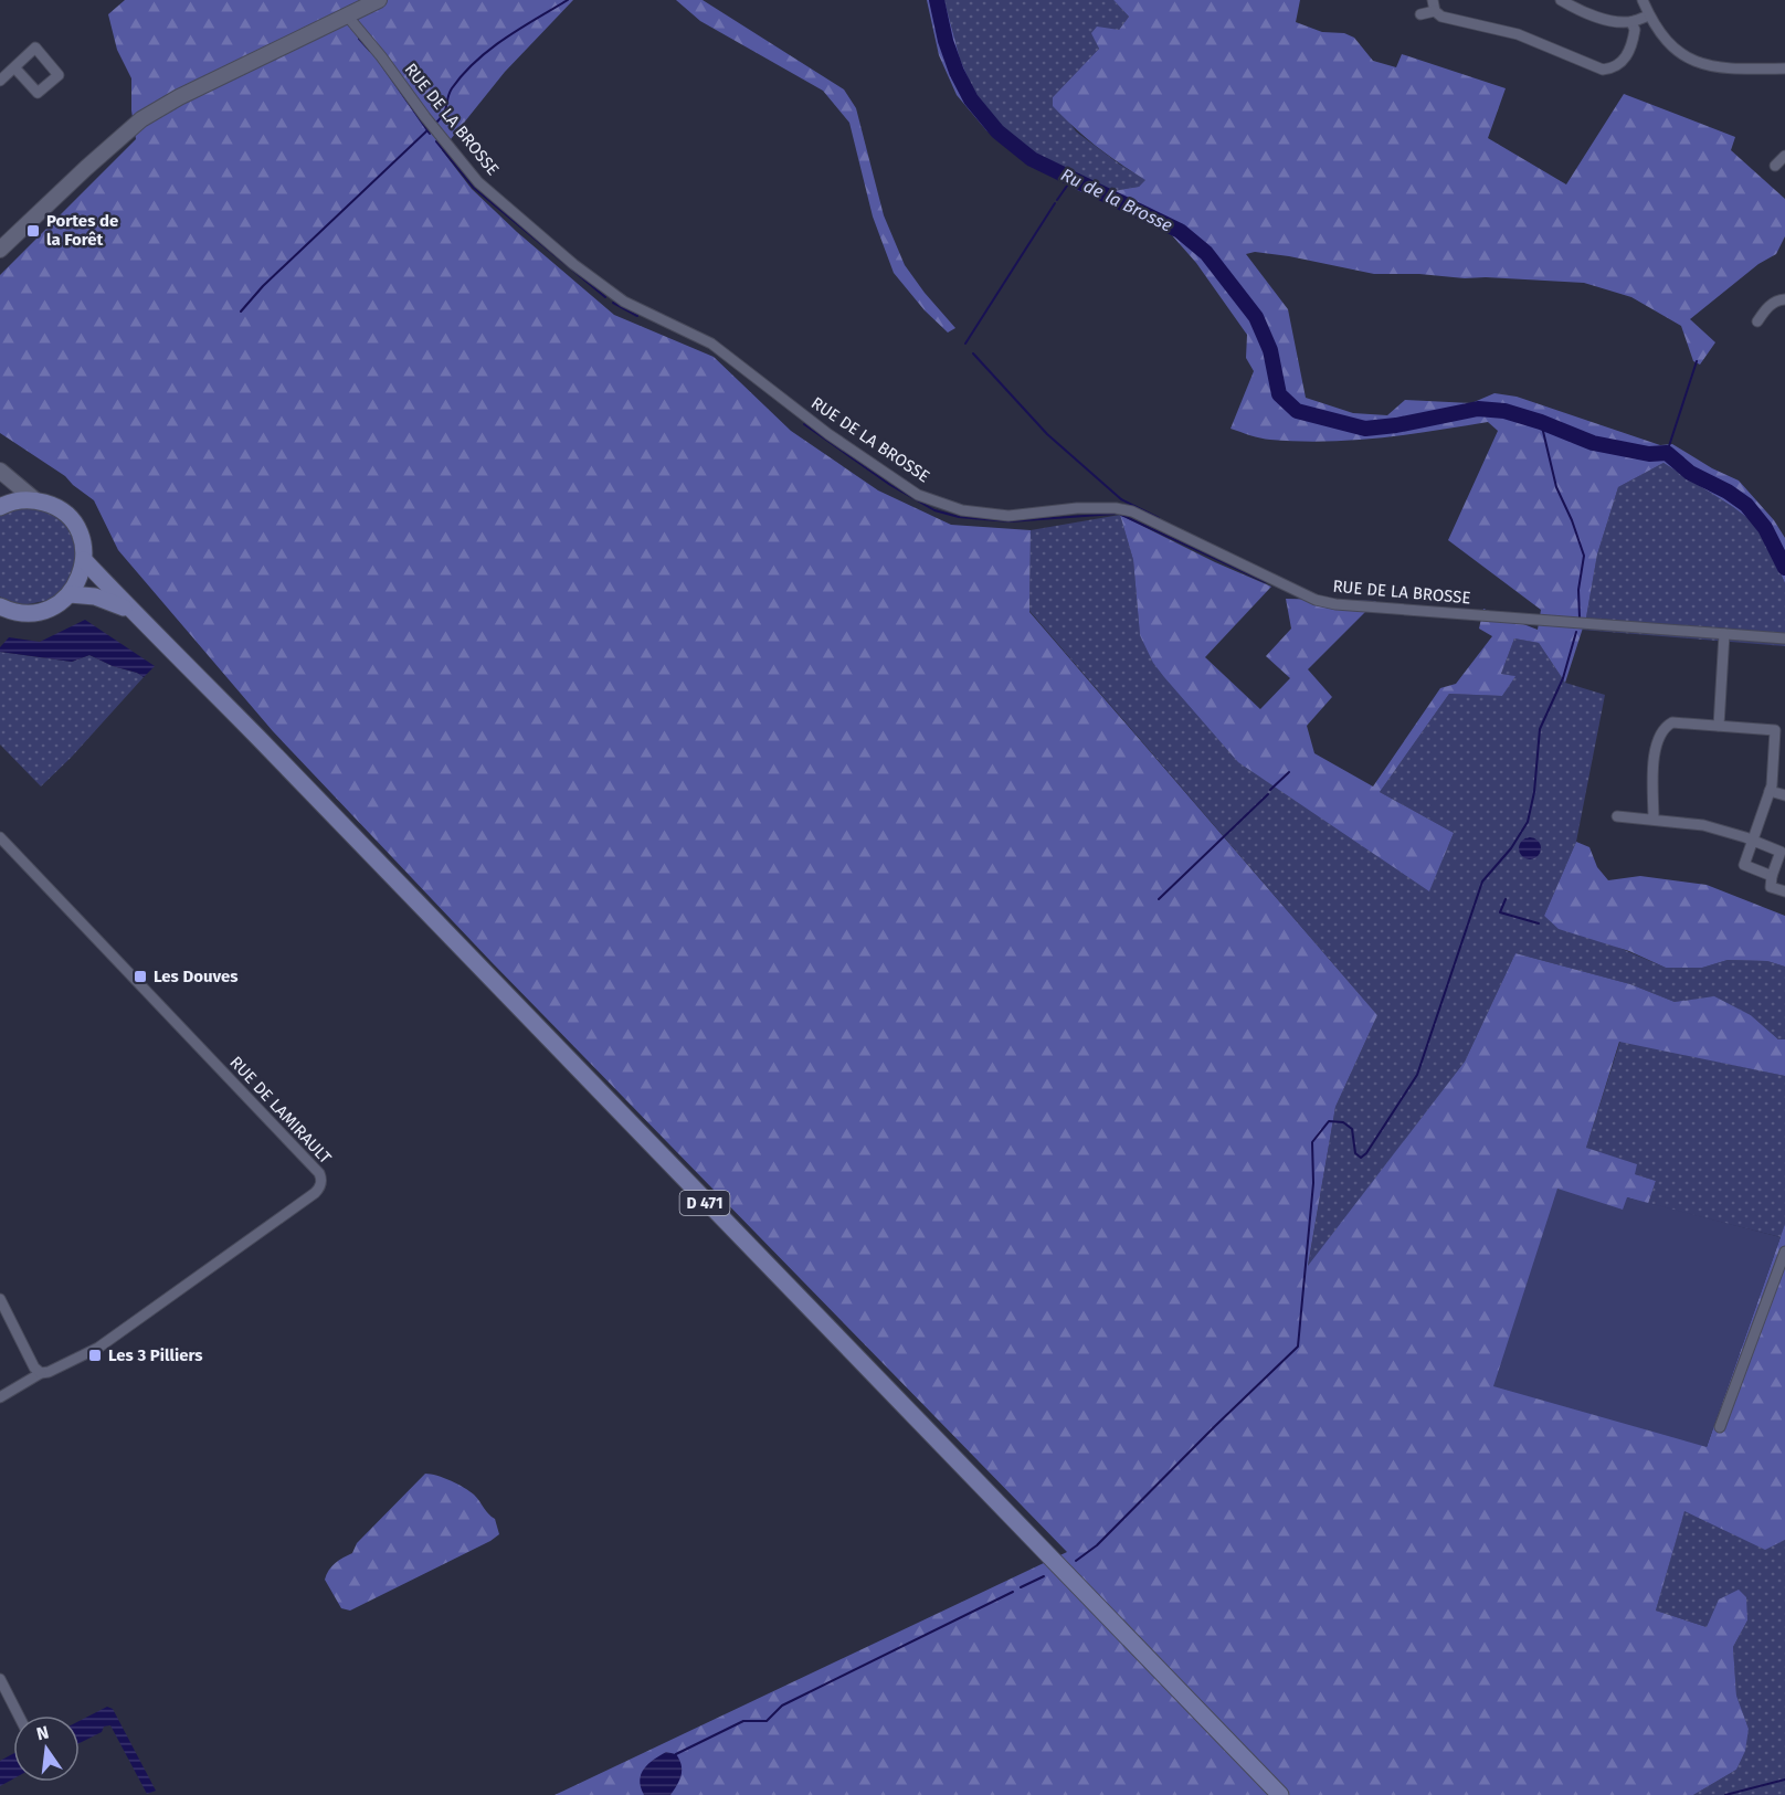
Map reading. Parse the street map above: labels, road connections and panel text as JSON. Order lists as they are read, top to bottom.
{
  "streets": {
    "main road": ["D 471"],
    "street": ["RUE DE LA BROSSE", "RUE DE LAMIRAULT"]
  },
  "water": ["Ru de la Brosse"],
  "places": {
    "transit": ["Portes de la Forêt", "Les Douves", "Les 3 Pilliers"]
  },
  "north": "top"
}
